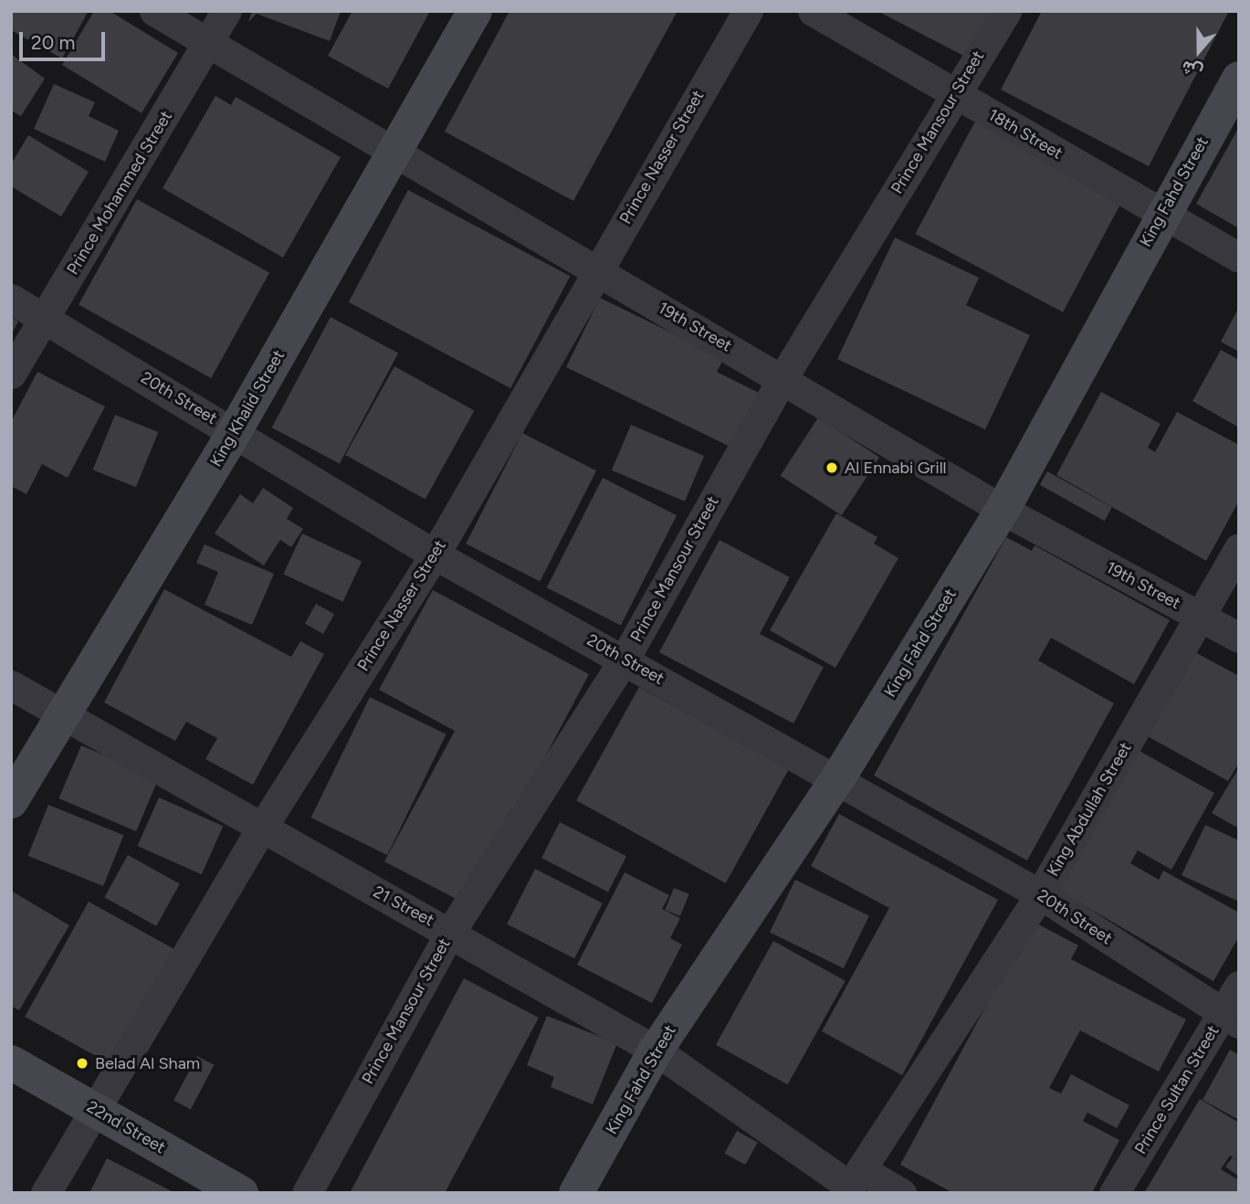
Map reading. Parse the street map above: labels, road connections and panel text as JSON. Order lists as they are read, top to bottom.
{
  "streets": {
    "street": [
      "Prince Mansour Street",
      "18th Street",
      "Prince Nasser Street",
      "King Fahd Street",
      "Prince Mohammed Street",
      "19th Street",
      "20th Street",
      "King Khalid Street",
      "King Abdullah Street",
      "21 Street",
      "Prince Sultan Street",
      "22nd Street"
    ]
  },
  "crossings": [
    ["Prince Mansour Street", "18th Street"],
    ["Prince Mansour Street", "19th Street"],
    ["Prince Mansour Street", "20th Street"],
    ["Prince Mansour Street", "21 Street"],
    ["18th Street", "King Fahd Street"],
    ["Prince Nasser Street", "19th Street"],
    ["Prince Nasser Street", "20th Street"],
    ["Prince Nasser Street", "21 Street"],
    ["Prince Nasser Street", "22nd Street"],
    ["King Fahd Street", "19th Street"],
    ["King Fahd Street", "20th Street"],
    ["King Fahd Street", "21 Street"],
    ["Prince Mohammed Street", "19th Street"],
    ["Prince Mohammed Street", "20th Street"],
    ["19th Street", "King Khalid Street"],
    ["19th Street", "King Abdullah Street"],
    ["20th Street", "King Khalid Street"],
    ["20th Street", "King Abdullah Street"],
    ["20th Street", "Prince Sultan Street"],
    ["King Khalid Street", "21 Street"],
    ["King Abdullah Street", "21 Street"]
  ],
  "places": ["Al Ennabi Grill", "Belad Al Sham"],
  "scale_bar": "20 m",
  "north": "bottom"
}
